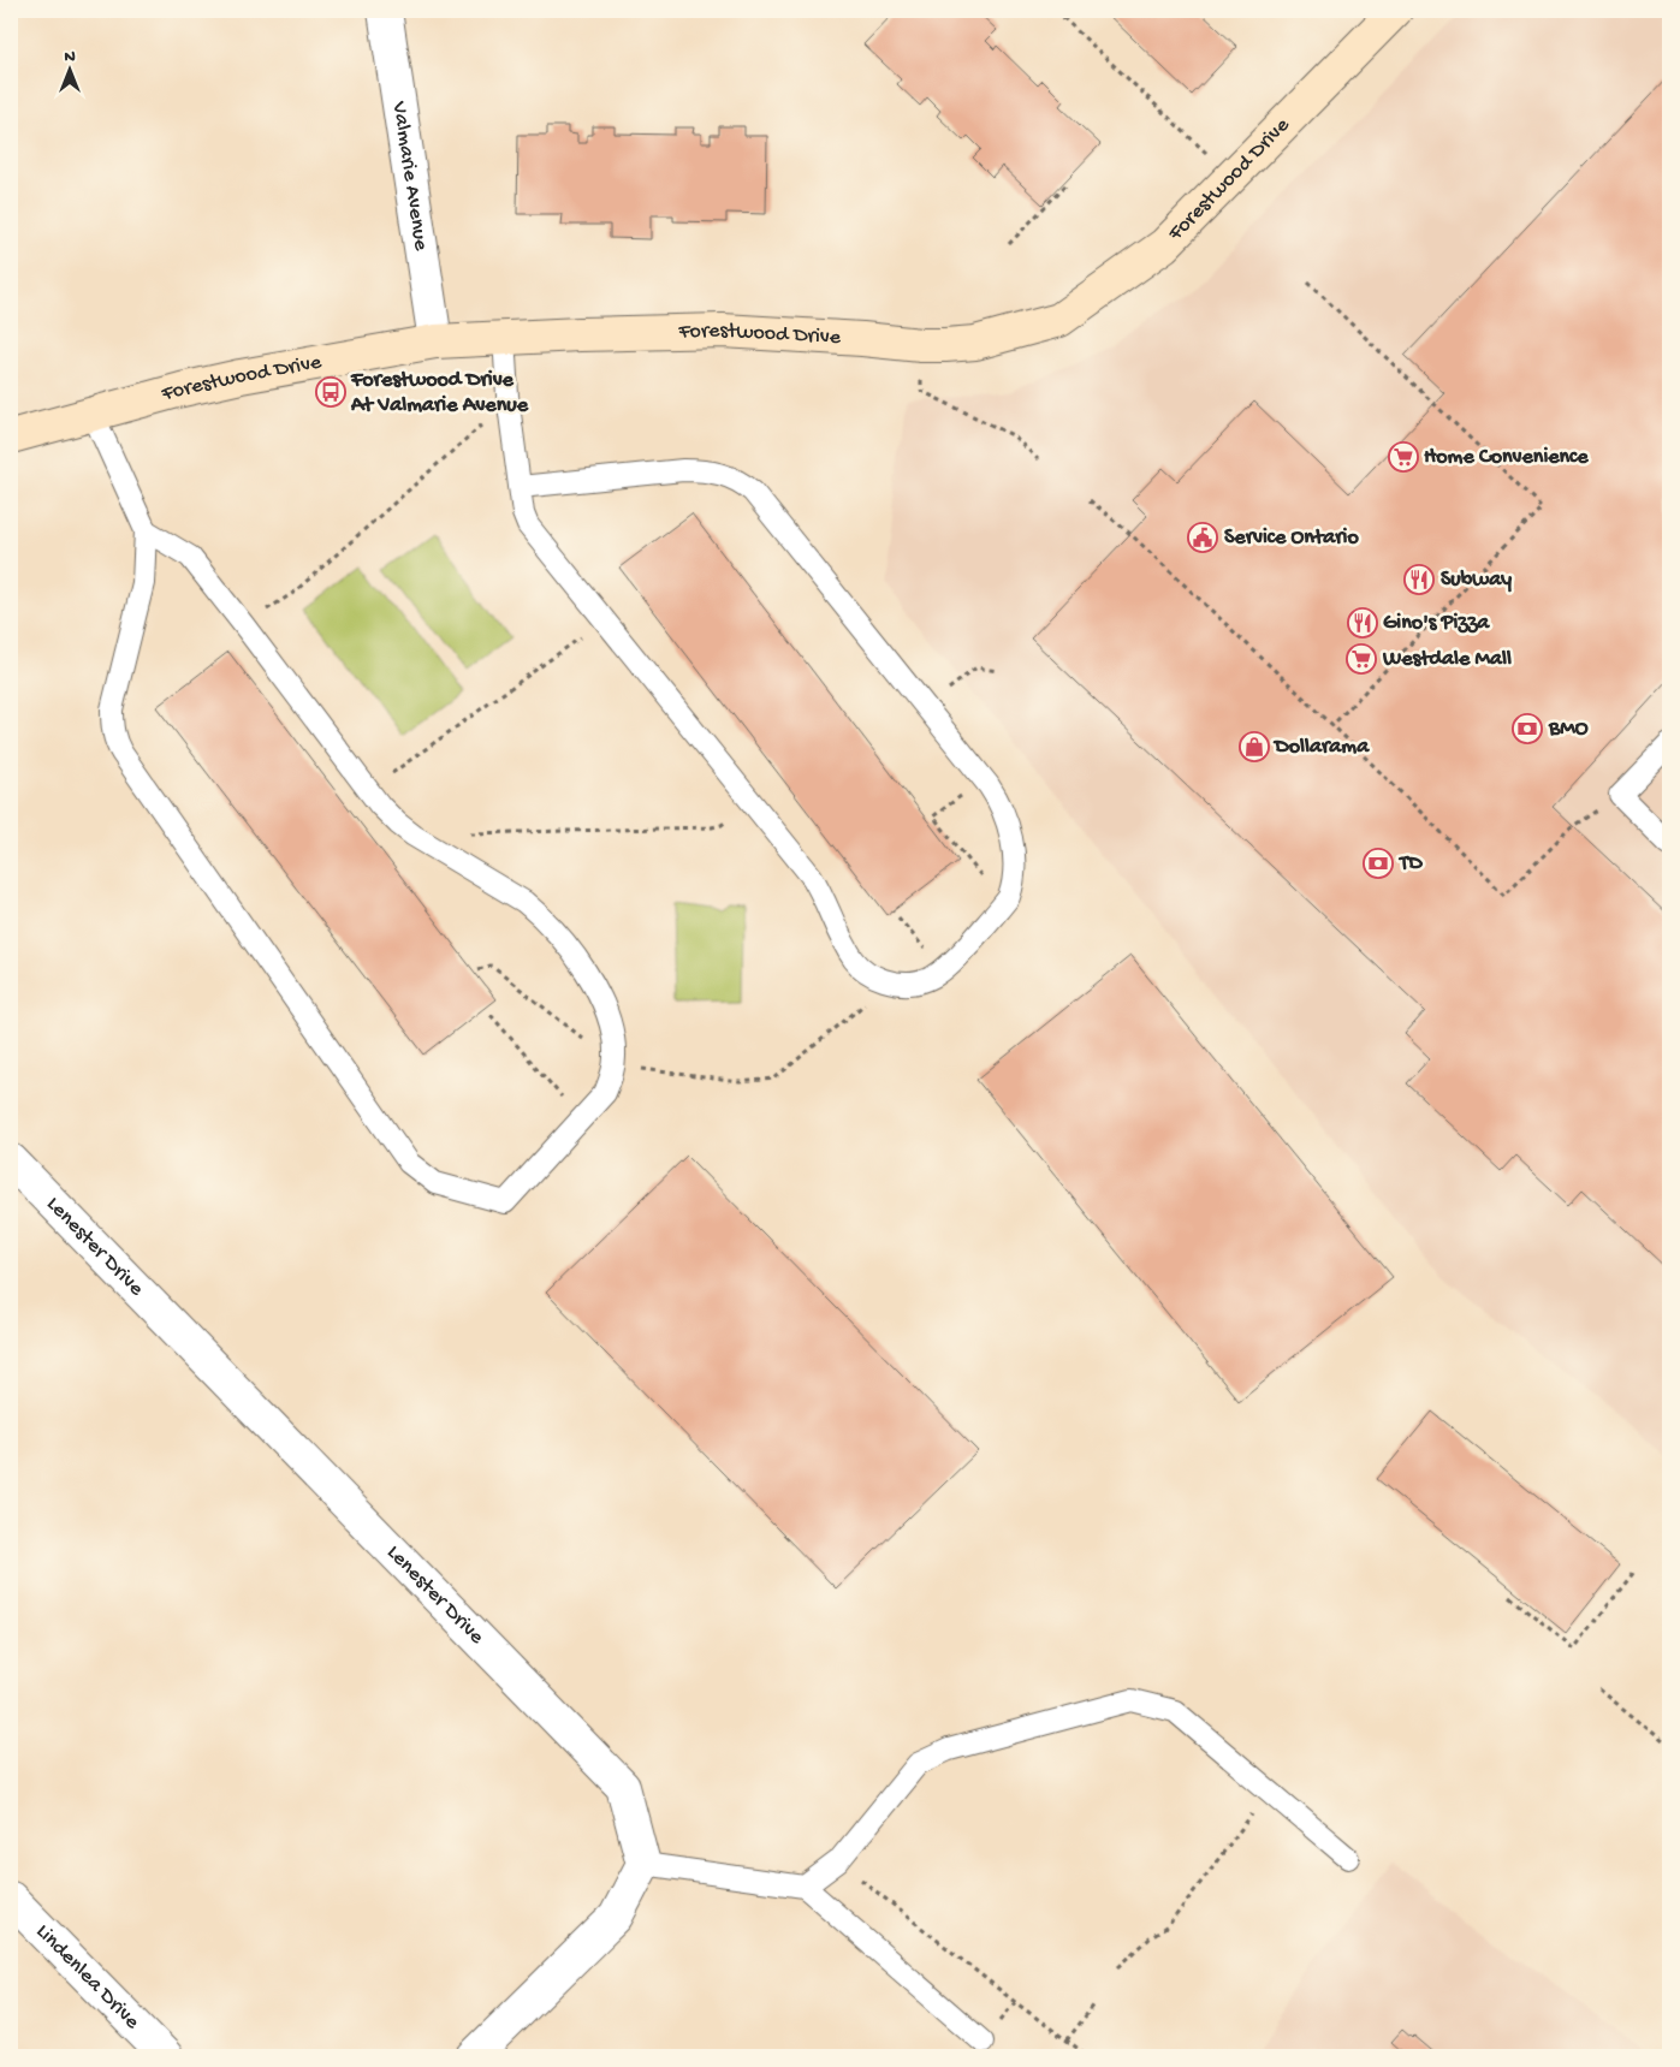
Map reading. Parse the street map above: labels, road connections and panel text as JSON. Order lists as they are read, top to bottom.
{
  "streets": {
    "street": [
      "Valmarie Avenue",
      "Forestwood Drive",
      "Lenester Drive",
      "Lindenlea Drive"
    ]
  },
  "crossings": [
    ["Valmarie Avenue", "Forestwood Drive"]
  ],
  "places": {
    "bus stop": ["Forestwood Drive At Valmarie Avenue"],
    "supermarket": ["Home Convenience", "Westdale Mall"],
    "public building": ["Service Ontario"],
    "restaurant": ["Subway", "Gino's Pizza"],
    "bank": ["BMO", "TD"],
    "shop": ["Dollarama"]
  },
  "north": "top"
}
